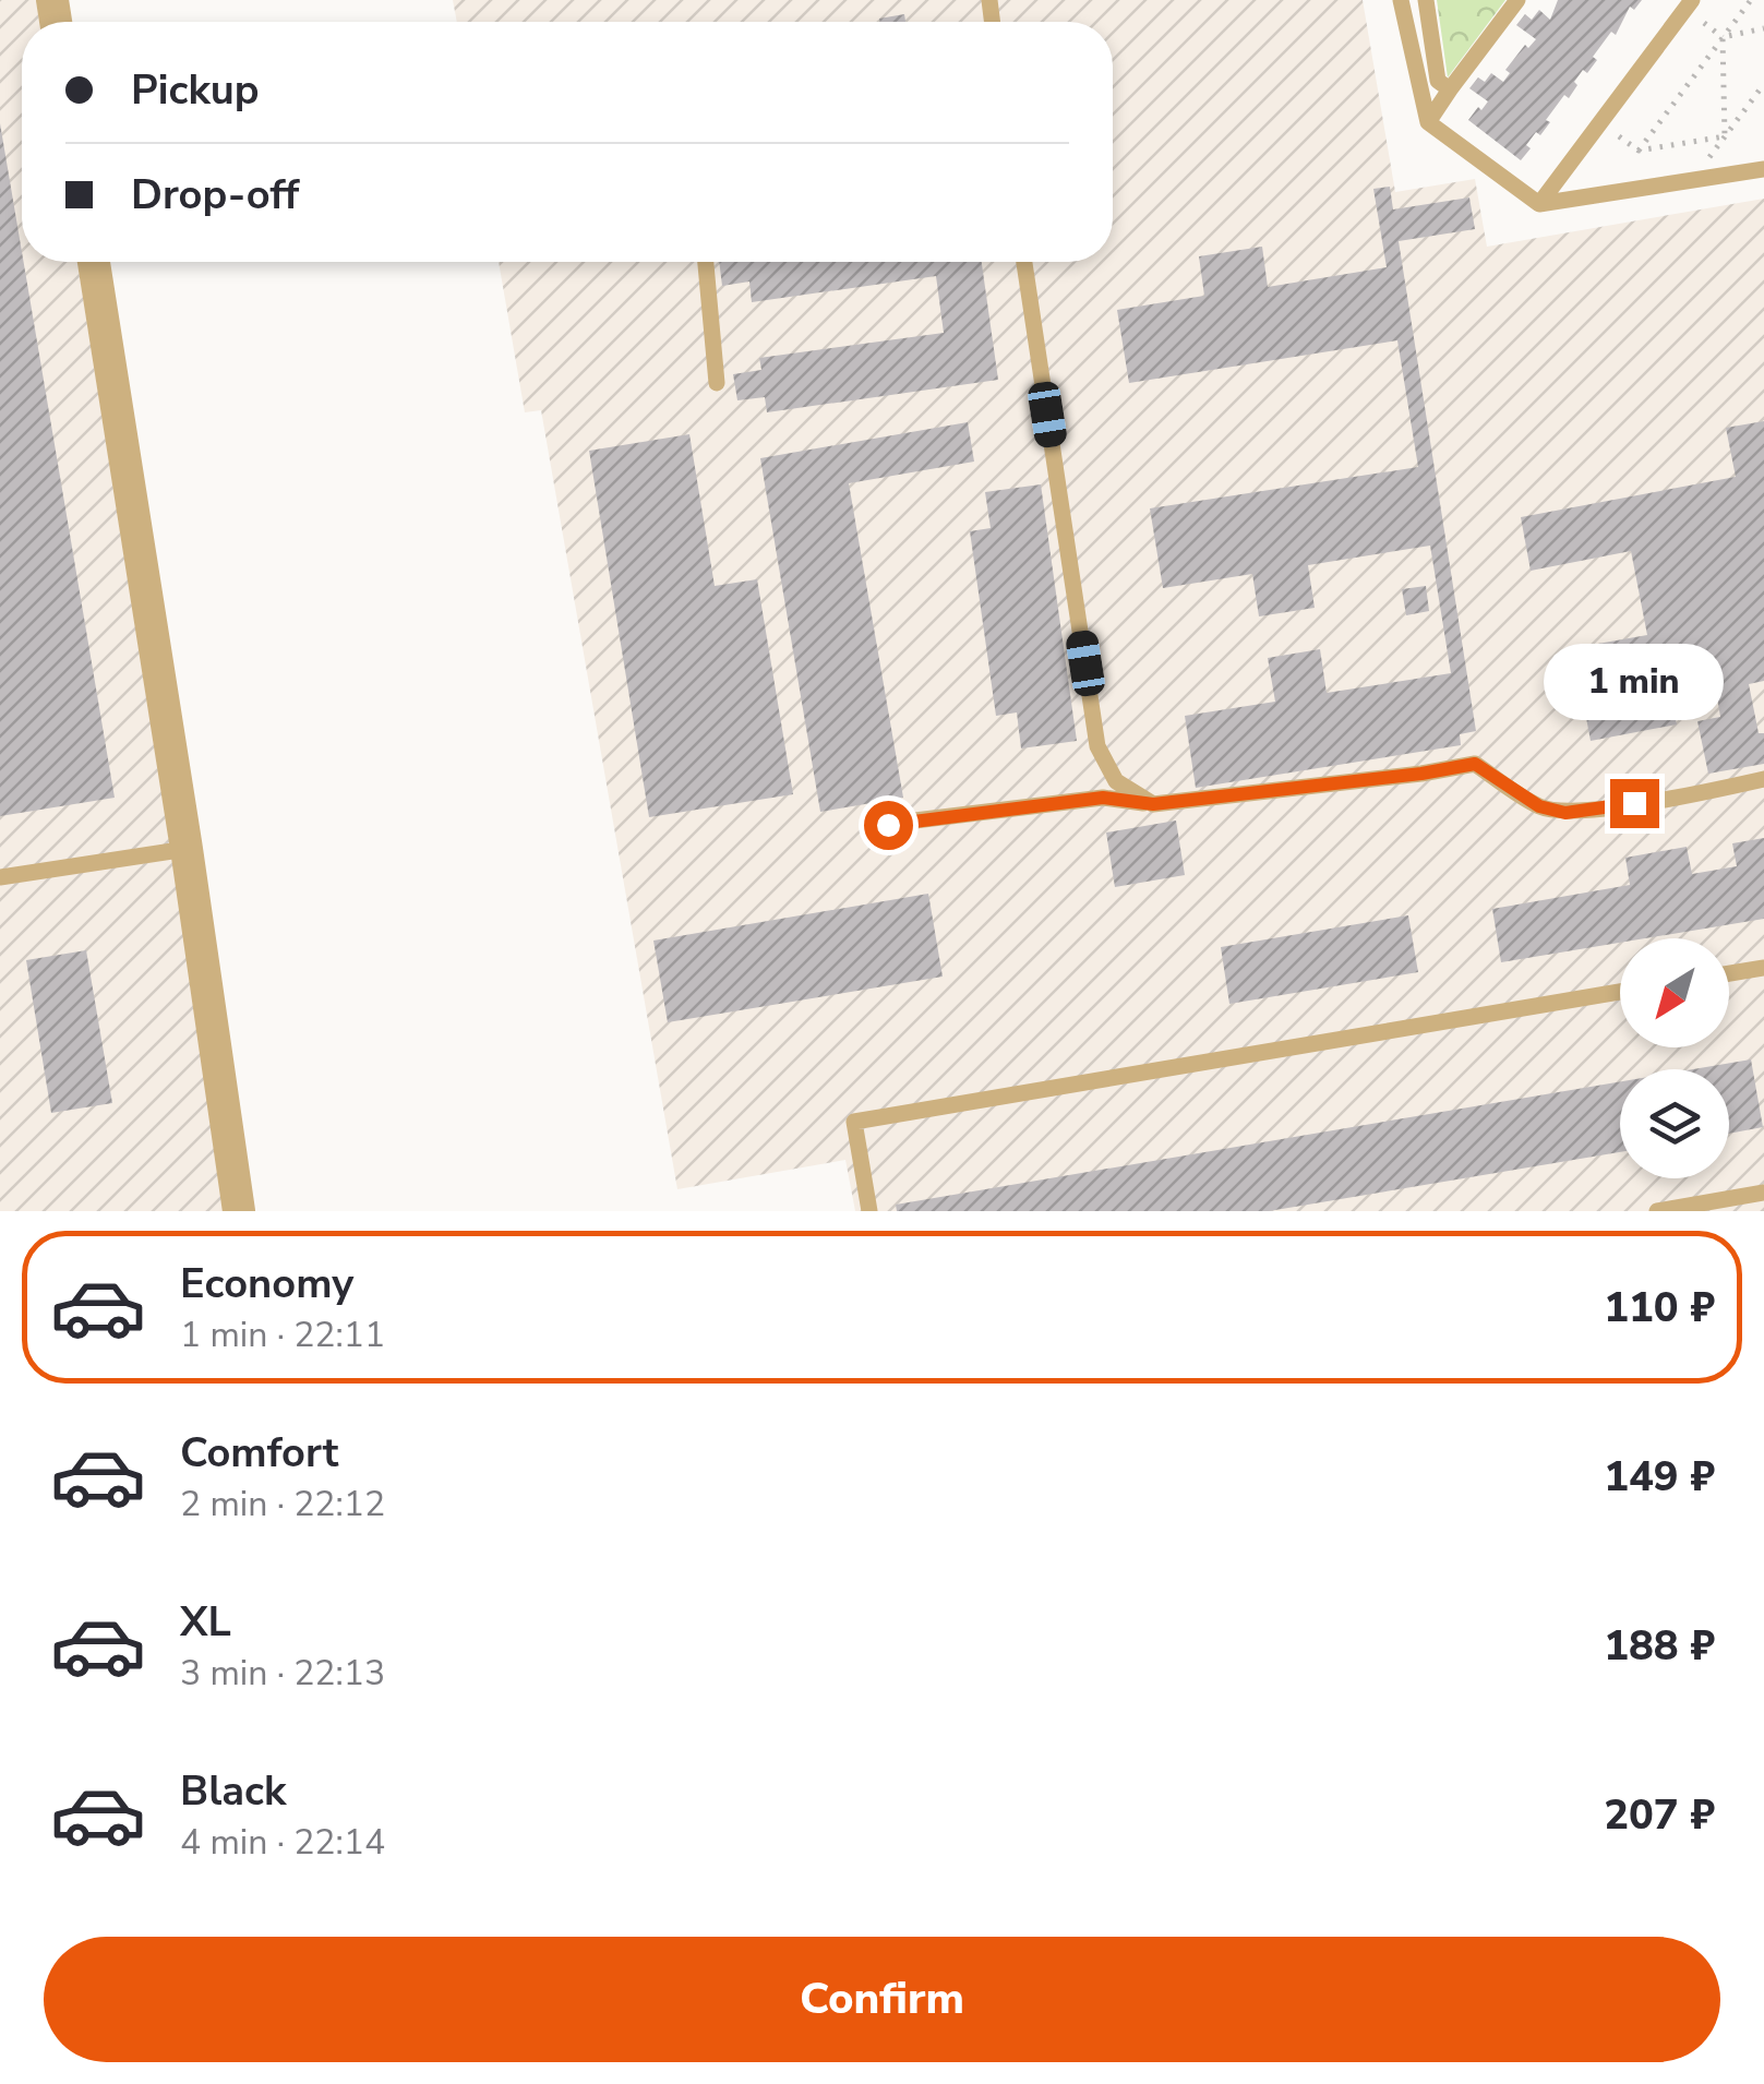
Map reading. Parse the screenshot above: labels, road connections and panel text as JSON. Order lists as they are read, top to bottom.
{
  "north": "bottom left",
  "page": {
    "banner": ["Pickup", "Drop-off"],
    "bubble": "1 min",
    "list": [
      {
        "name": "Economy",
        "note": "1 min · 22:11",
        "value": "110 ₽"
      },
      {
        "name": "Comfort",
        "note": "2 min · 22:12",
        "value": "149 ₽"
      },
      {
        "name": "XL",
        "note": "3 min · 22:13",
        "value": "188 ₽"
      },
      {
        "name": "Black",
        "note": "4 min · 22:14",
        "value": "207 ₽"
      }
    ],
    "buttons": "Confirm"
  }
}
